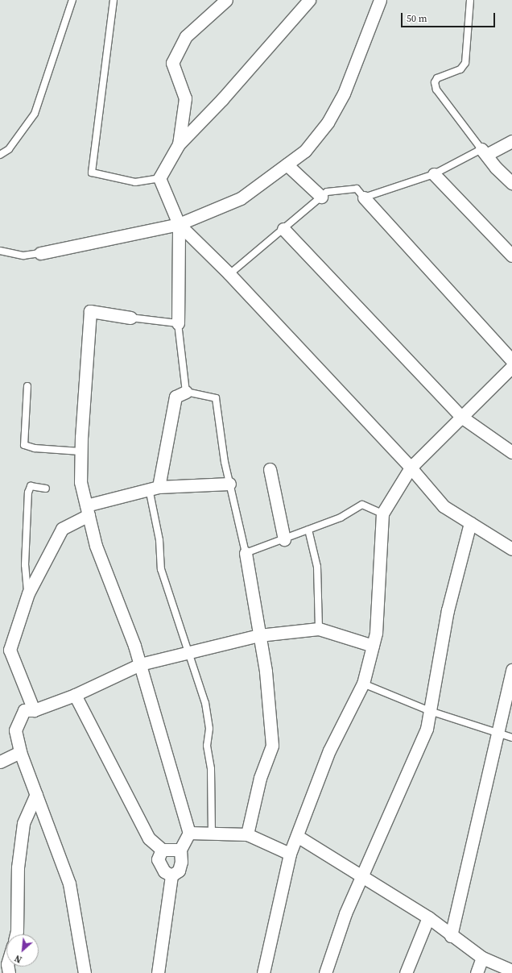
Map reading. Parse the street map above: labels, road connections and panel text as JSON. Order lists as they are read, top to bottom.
{
  "scale_bar": "50 m",
  "north": "bottom left"
}
